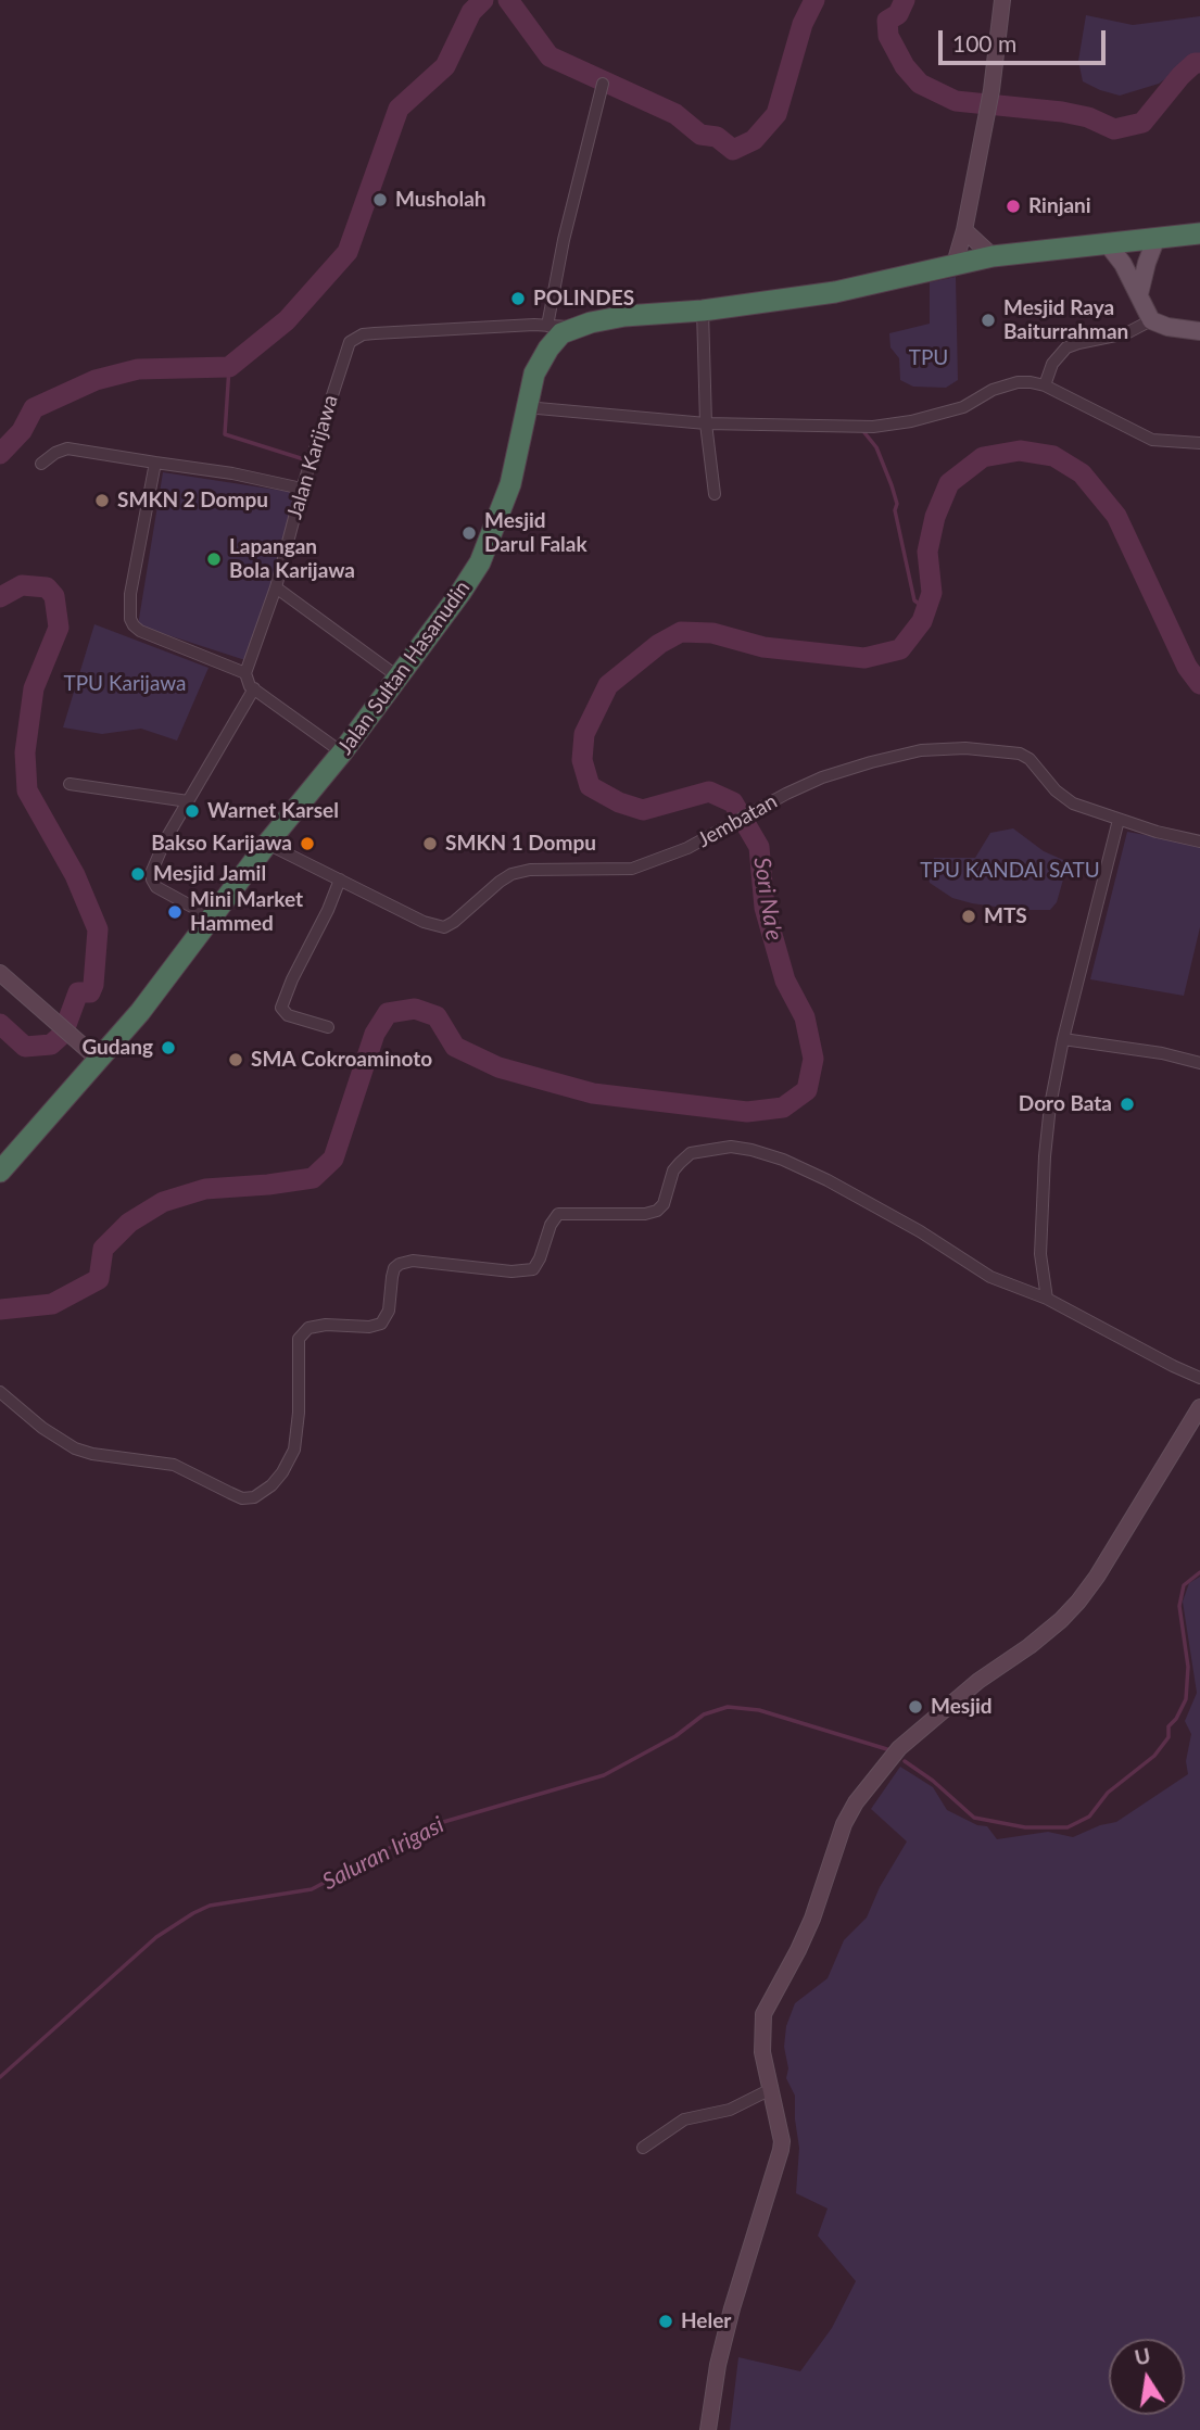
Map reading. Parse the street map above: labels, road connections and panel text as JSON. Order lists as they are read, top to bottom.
{
  "streets": {
    "highway": ["Jalan Sultan Hasanudin"],
    "street": ["Jalan Karijawa", "Jembatan"]
  },
  "water": ["Sori Na'e", "Saluran Irigasi"],
  "parks": ["TPU", "TPU Karijawa", "TPU KANDAI SATU"],
  "places": [
    "Musholah",
    "Rinjani",
    "POLINDES",
    "Mesjid Raya Baiturrahman",
    "SMKN 2 Dompu",
    "Mesjid Darul Falak",
    "Lapangan Bola Karijawa",
    "Warnet Karsel",
    "Bakso Karijawa",
    "SMKN 1 Dompu",
    "Mesjid Jamil",
    "Mini Market Hammed",
    "MTS",
    "Gudang",
    "SMA Cokroaminoto",
    "Doro Bata",
    "Mesjid",
    "Heler"
  ],
  "scale_bar": "100 m",
  "north": "top"
}
